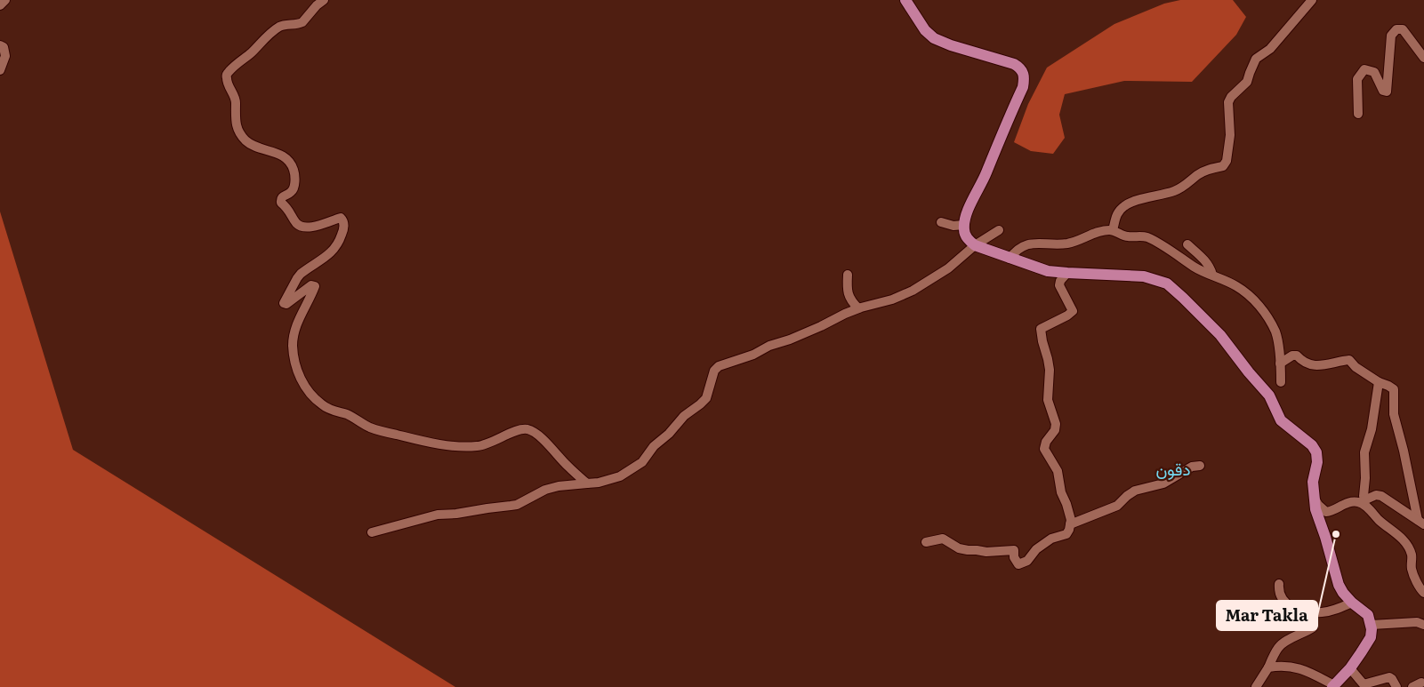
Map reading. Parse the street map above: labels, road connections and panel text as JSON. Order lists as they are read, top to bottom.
{
  "districts": ["دقون"],
  "places": ["Mar Takla"]
}
